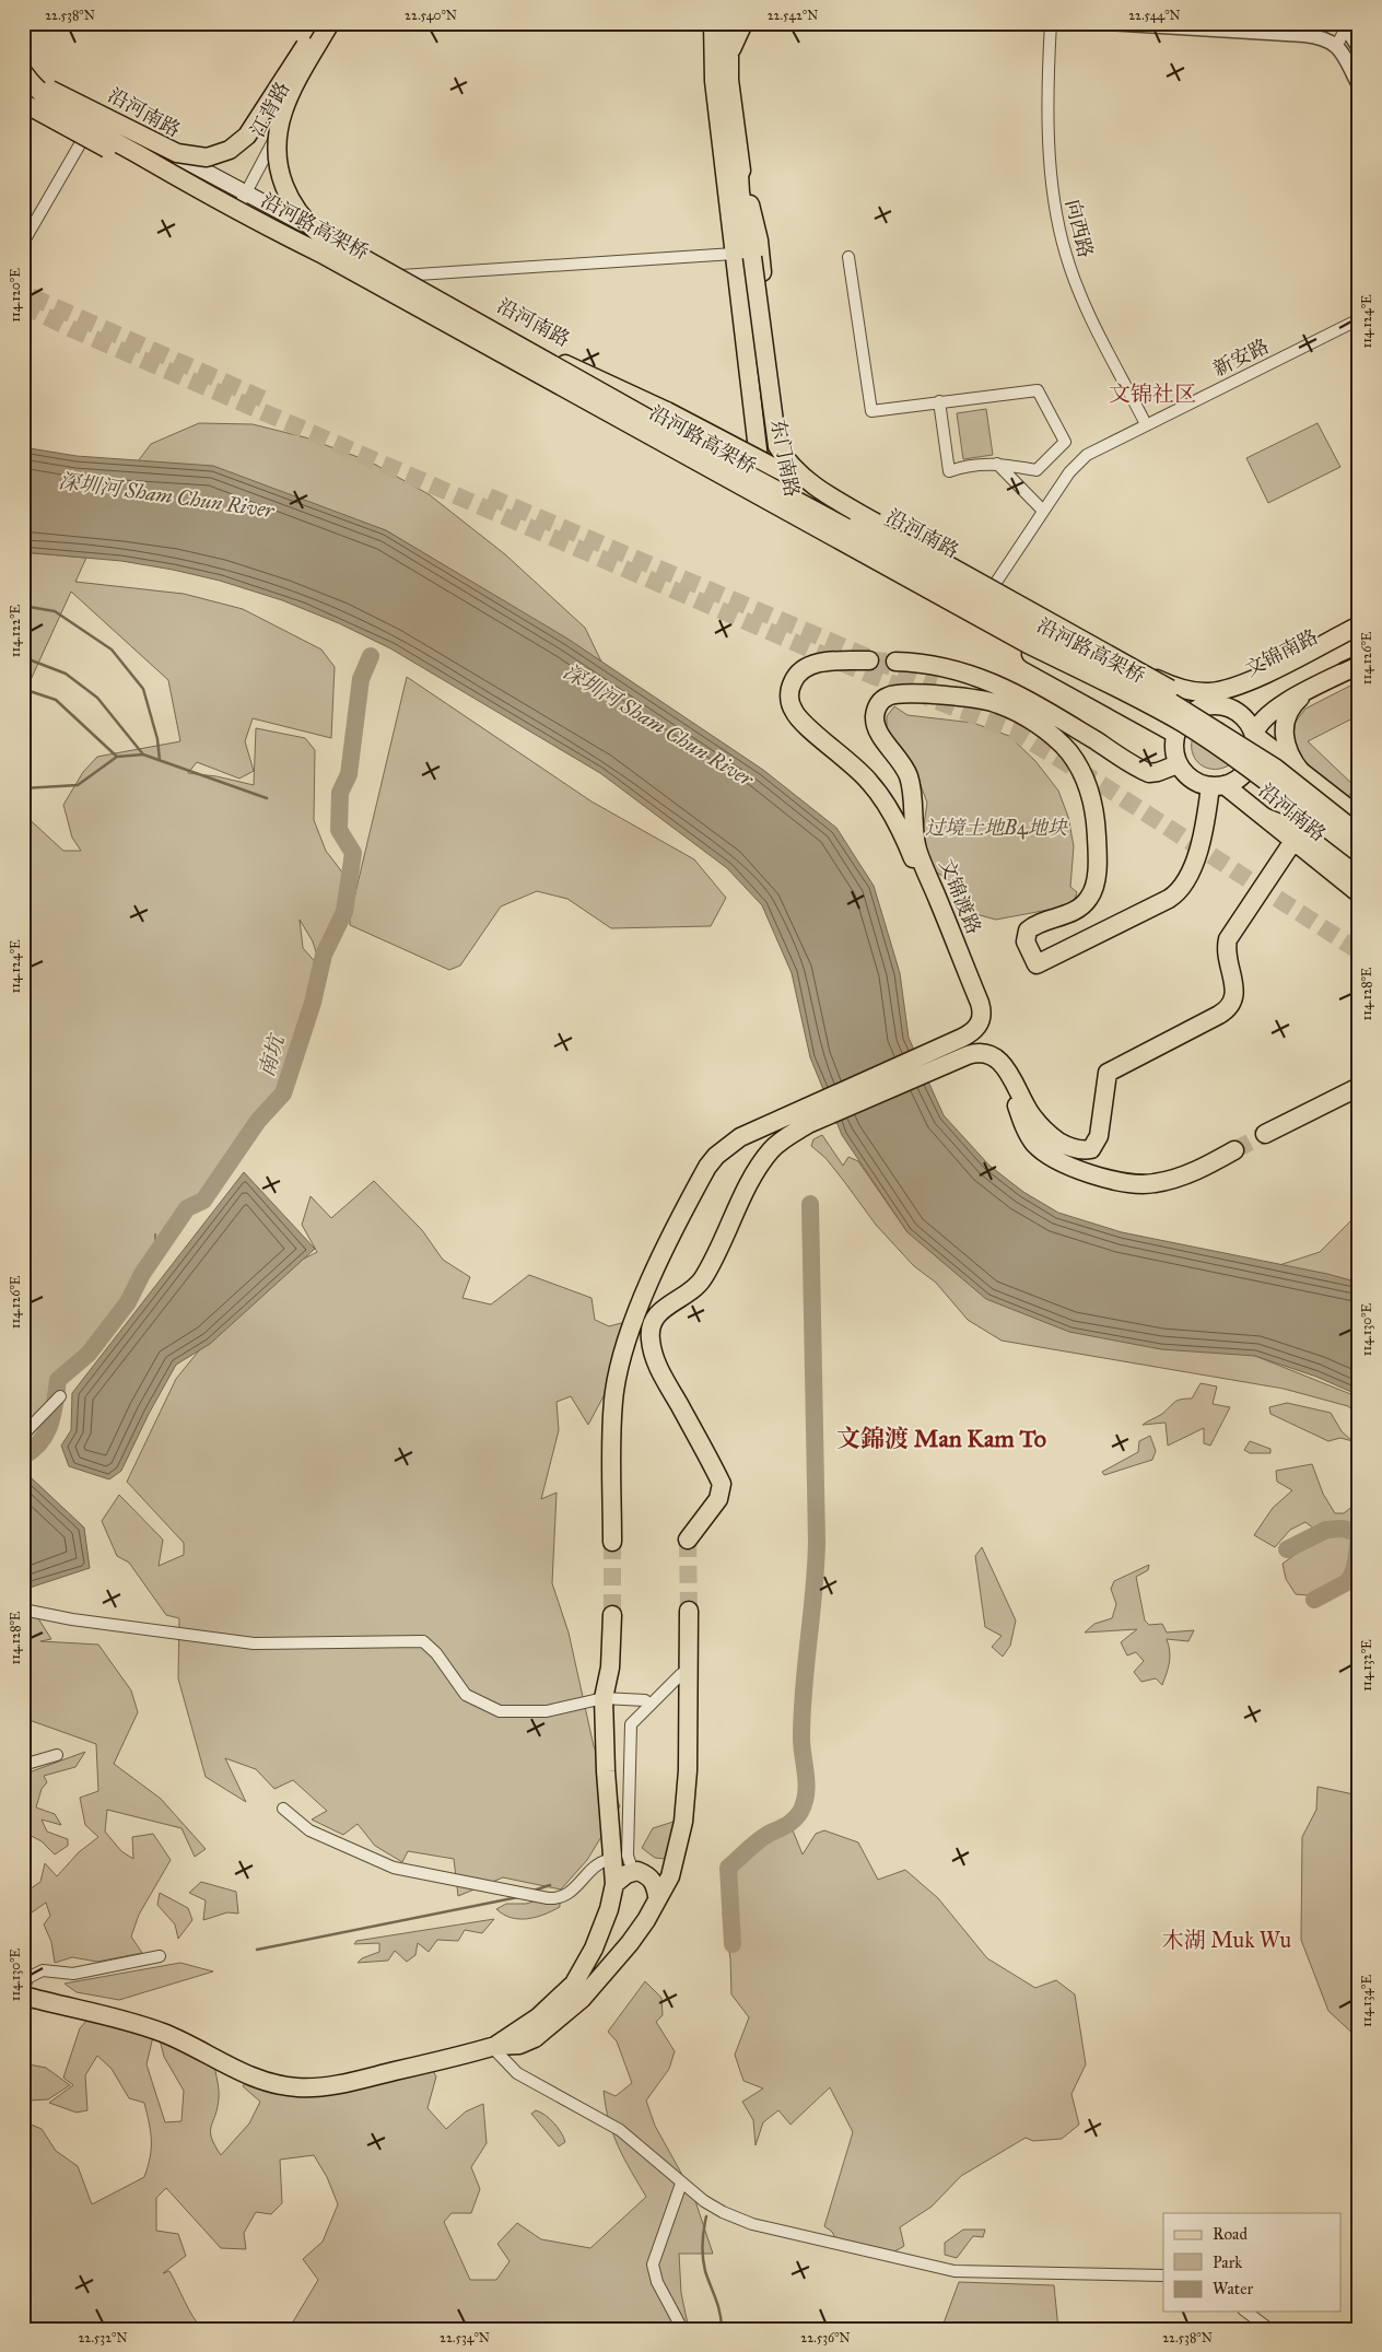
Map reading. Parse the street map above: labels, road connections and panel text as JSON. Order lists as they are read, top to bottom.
{
  "streets": {
    "main road": [
      "沿河南路",
      "沿河路高架桥",
      "东门南路",
      "文锦南路",
      "文锦渡路"
    ],
    "street": ["江背路", "向西路", "新安路"]
  },
  "crossings": [
    ["江背路", "沿河南路"],
    ["沿河南路", "沿河路高架桥"],
    ["沿河南路", "新安路"],
    ["沿河南路", "东门南路"],
    ["沿河南路", "文锦南路"],
    ["沿河南路", "文锦渡路"],
    ["沿河路高架桥", "东门南路"],
    ["向西路", "新安路"],
    ["文锦南路", "文锦渡路"]
  ],
  "districts": ["文锦社区", "文錦渡 Man Kam To", "木湖 Muk Wu"],
  "water": ["深圳河 Sham Chun River", "南坑"],
  "parks": ["过境土地B4地块"],
  "legend": ["Road", "Park", "Water"],
  "coordinates": [
    "22.538°N",
    "22.540°N",
    "22.542°N",
    "22.544°N",
    "114.120°E",
    "114.124°E",
    "114.122°E",
    "114.126°E",
    "114.128°E",
    "114.130°E",
    "114.132°E",
    "114.134°E",
    "22.532°N",
    "22.534°N",
    "22.536°N"
  ]
}
